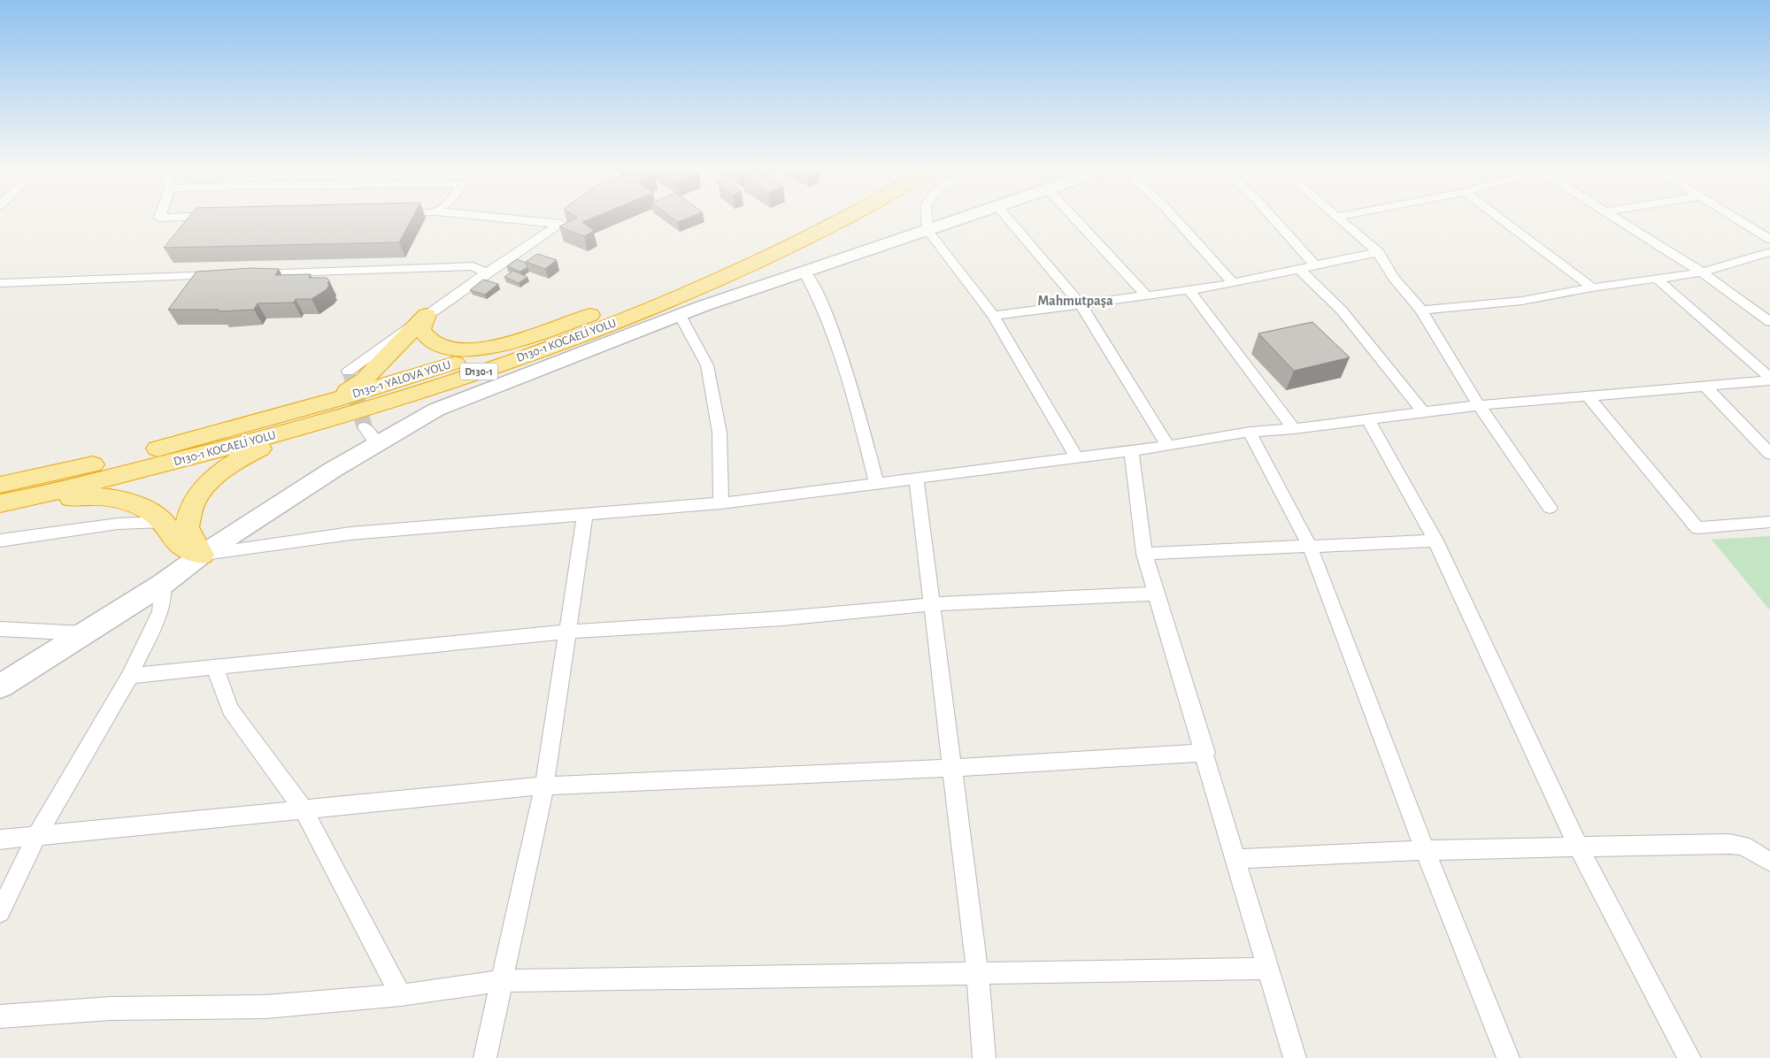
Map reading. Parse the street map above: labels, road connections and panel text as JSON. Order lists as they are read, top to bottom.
{
  "streets": {
    "highway": ["D130-1 KOCAELİ YOLU", "D130-1", "D130-1 YALOVA YOLU"]
  },
  "districts": ["Mahmutpaşa"]
}
